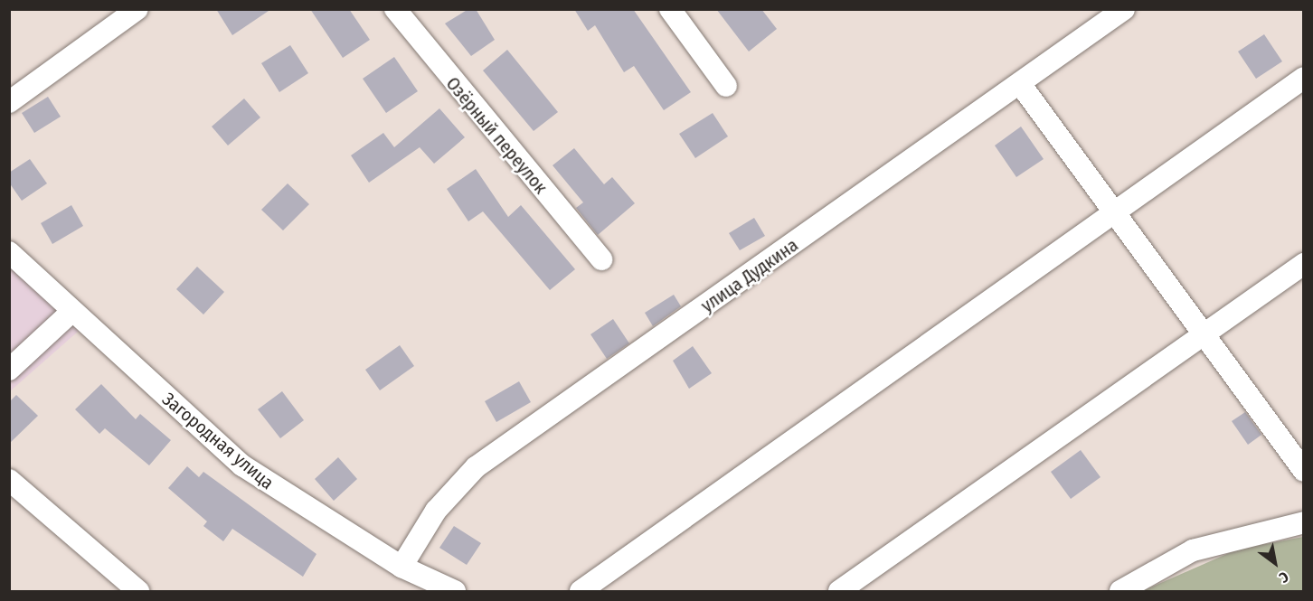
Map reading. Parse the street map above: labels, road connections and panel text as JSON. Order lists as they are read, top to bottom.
{
  "streets": {
    "street": ["Озёрный переулок", "улица Дудкина", "Загородная улица"]
  },
  "crossings": [
    ["улица Дудкина", "Загородная улица"]
  ],
  "north": "bottom right"
}
